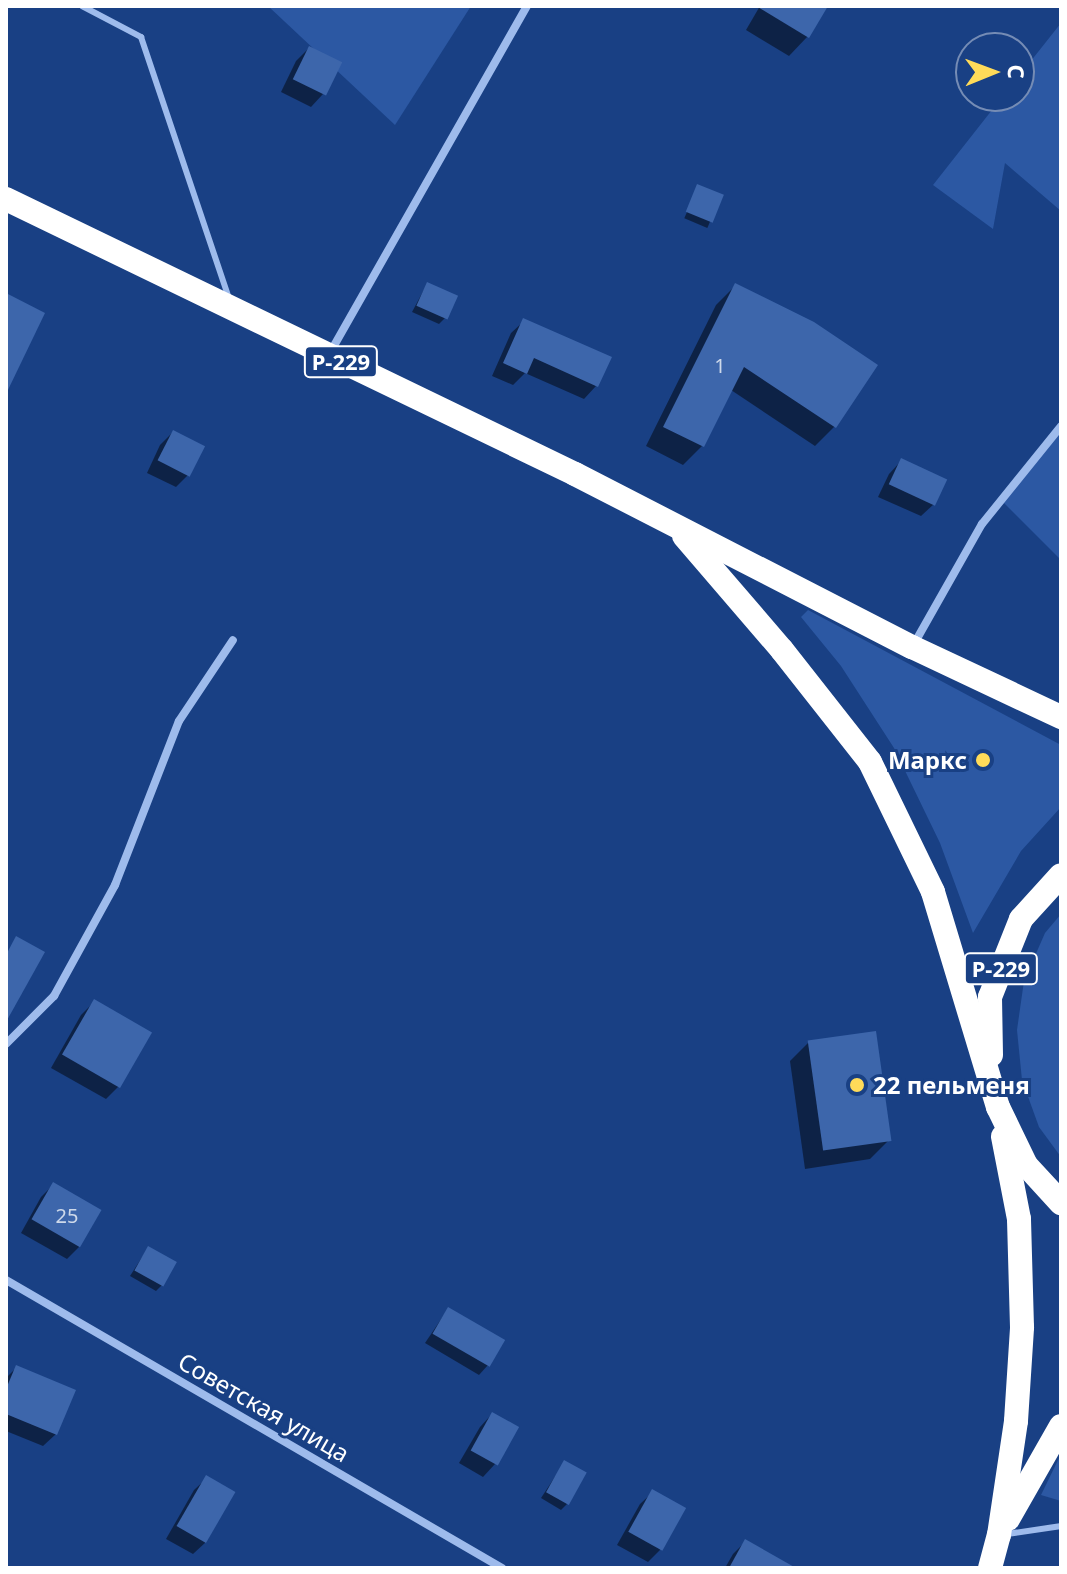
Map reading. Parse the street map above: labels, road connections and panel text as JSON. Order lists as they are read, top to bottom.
{
  "streets": {
    "highway": ["Р-229"],
    "street": ["Советская улица"]
  },
  "places": ["Маркс", "22 пельменя"],
  "house_numbers": ["1", "25"],
  "north": "right"
}
